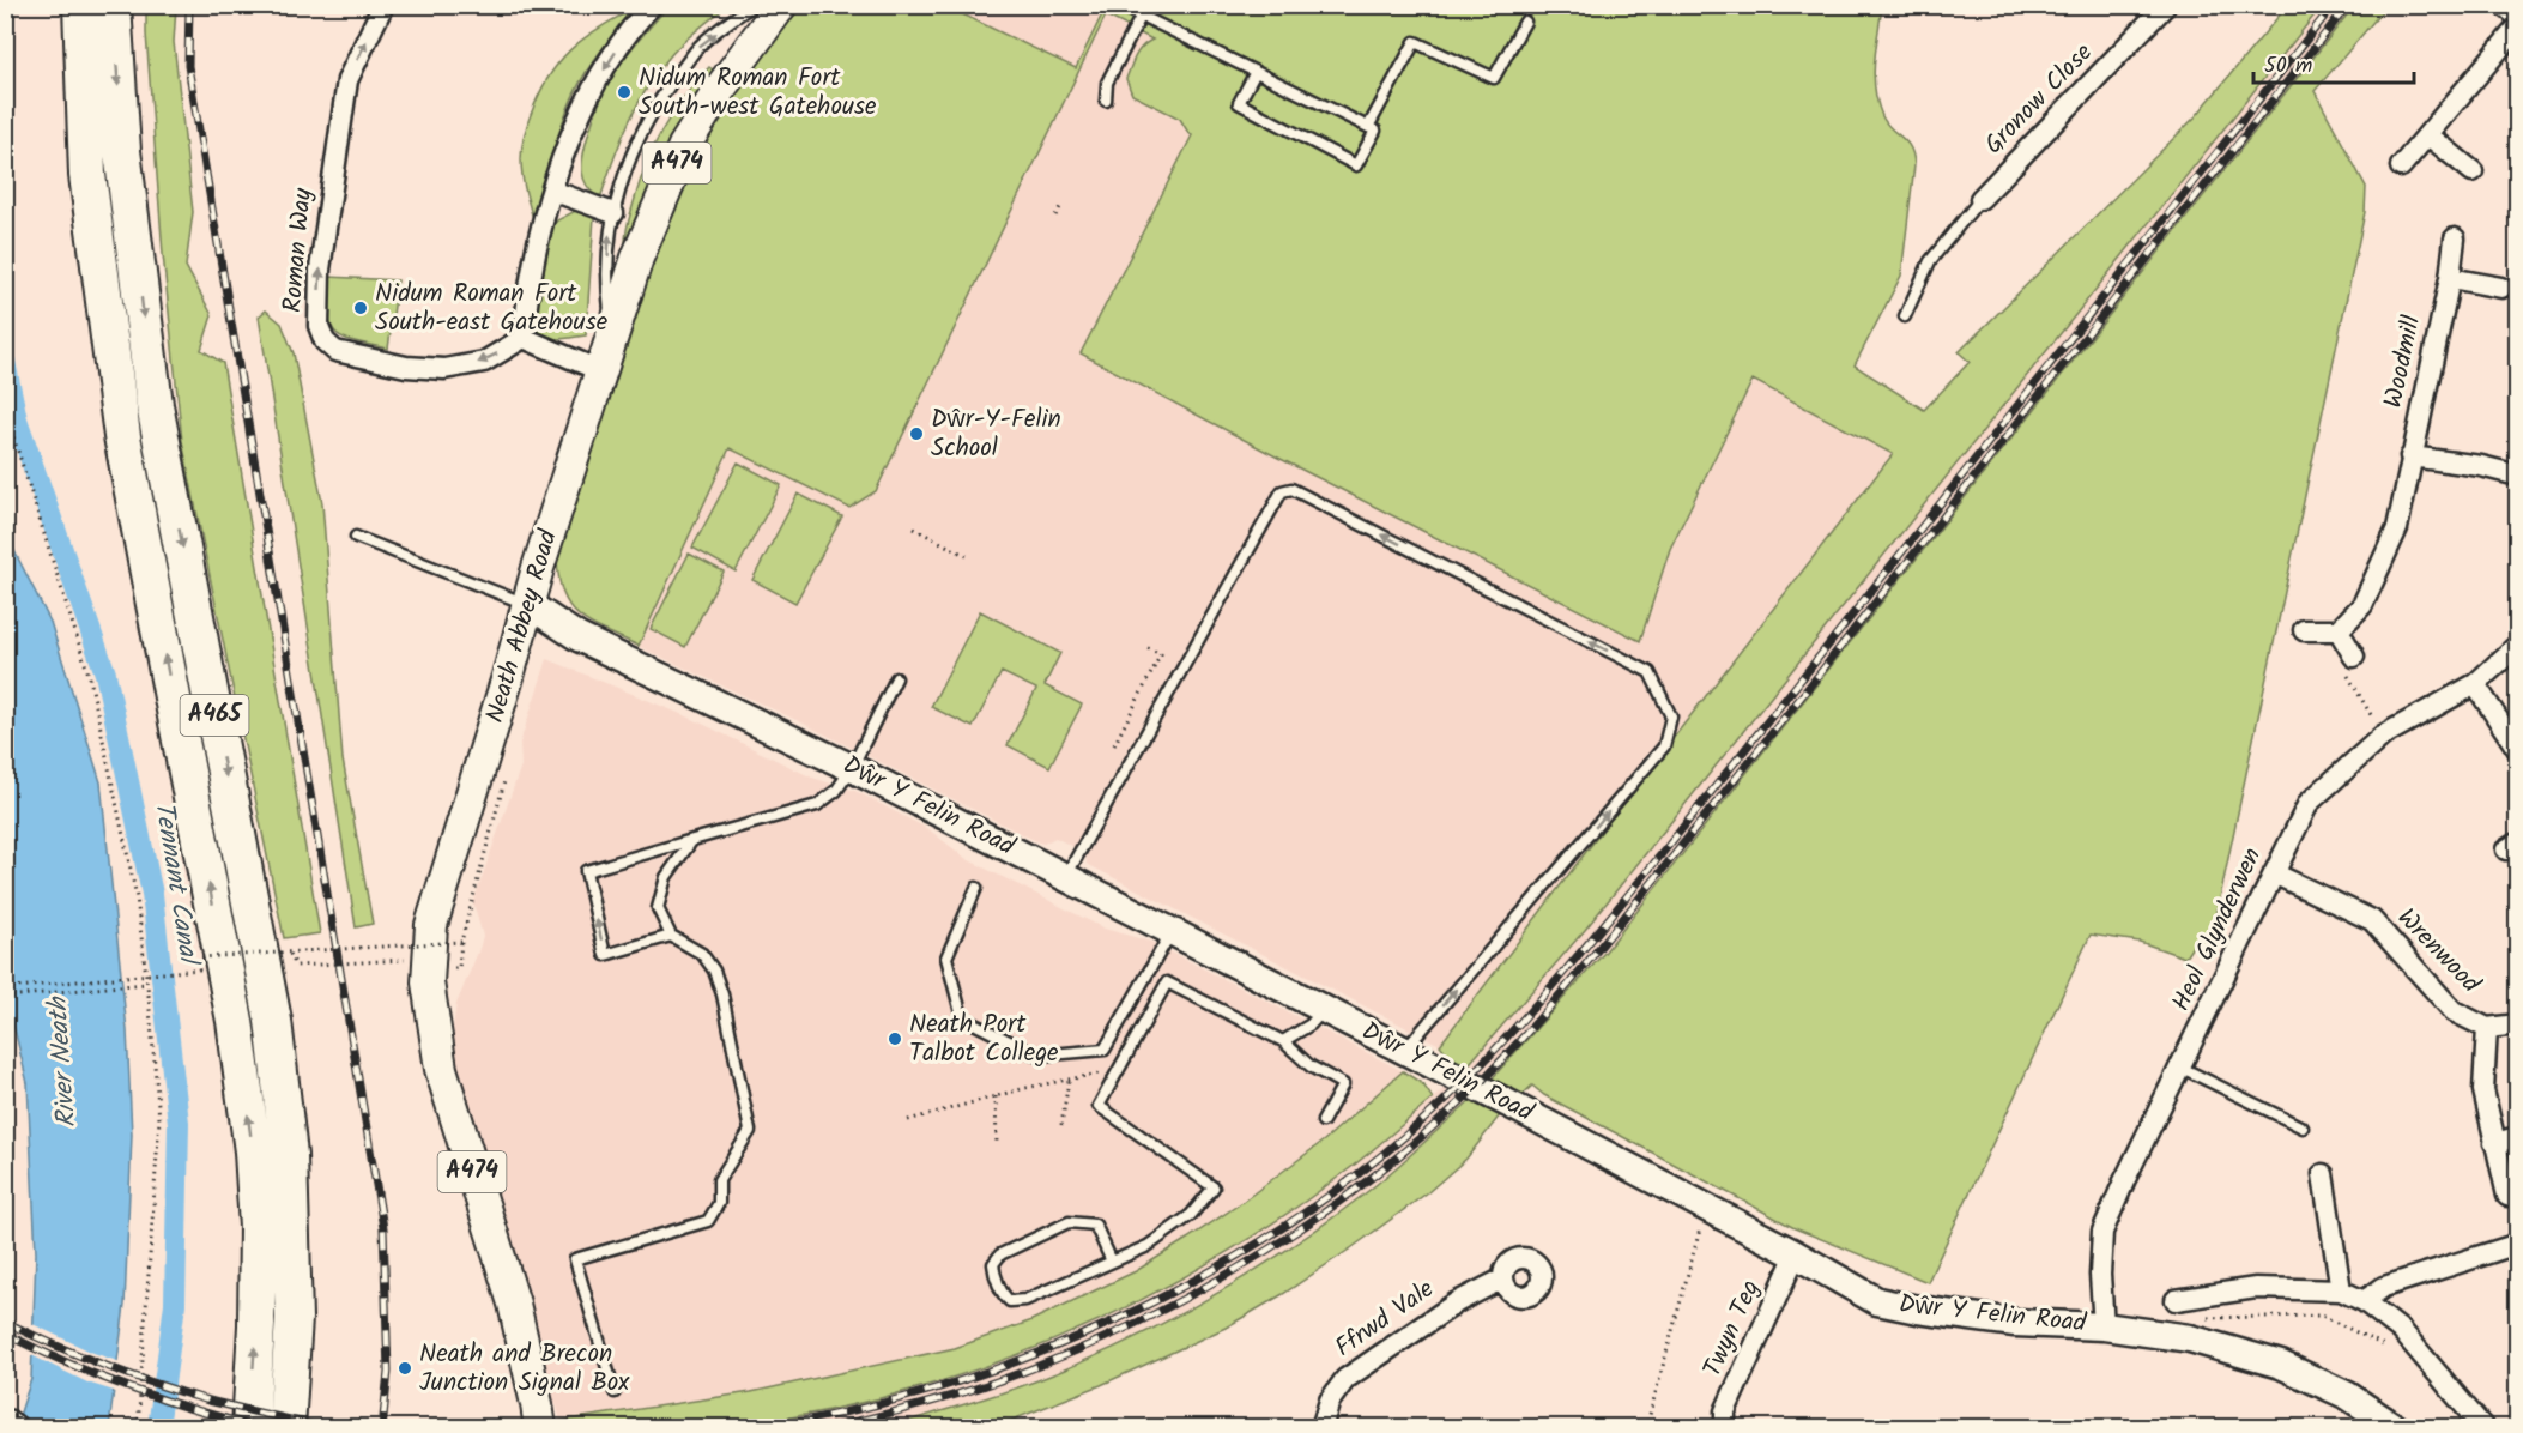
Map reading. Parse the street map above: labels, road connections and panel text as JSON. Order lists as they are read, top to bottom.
{
  "streets": {
    "highway": ["A465"],
    "main road": ["A474", "Neath Abbey Road"],
    "street": [
      "Gronow Close",
      "Roman Way",
      "Woodmill",
      "Dŵr Y Felin Road",
      "Heol Glynderwen",
      "Wrenwood",
      "Ffrwd Vale",
      "Twyn Teg"
    ]
  },
  "crossings": [
    ["Neath Abbey Road", "Dŵr Y Felin Road"],
    ["Dŵr Y Felin Road", "Heol Glynderwen"],
    ["Dŵr Y Felin Road", "Twyn Teg"],
    ["Heol Glynderwen", "Wrenwood"]
  ],
  "water": ["Tennant Canal", "River Neath"],
  "places": [
    "Nidum Roman Fort South-west Gatehouse",
    "Nidum Roman Fort South-east Gatehouse",
    "Dŵr-Y-Felin School",
    "Neath Port Talbot College",
    "Neath and Brecon Junction Signal Box"
  ],
  "scale_bar": "50 m"
}
